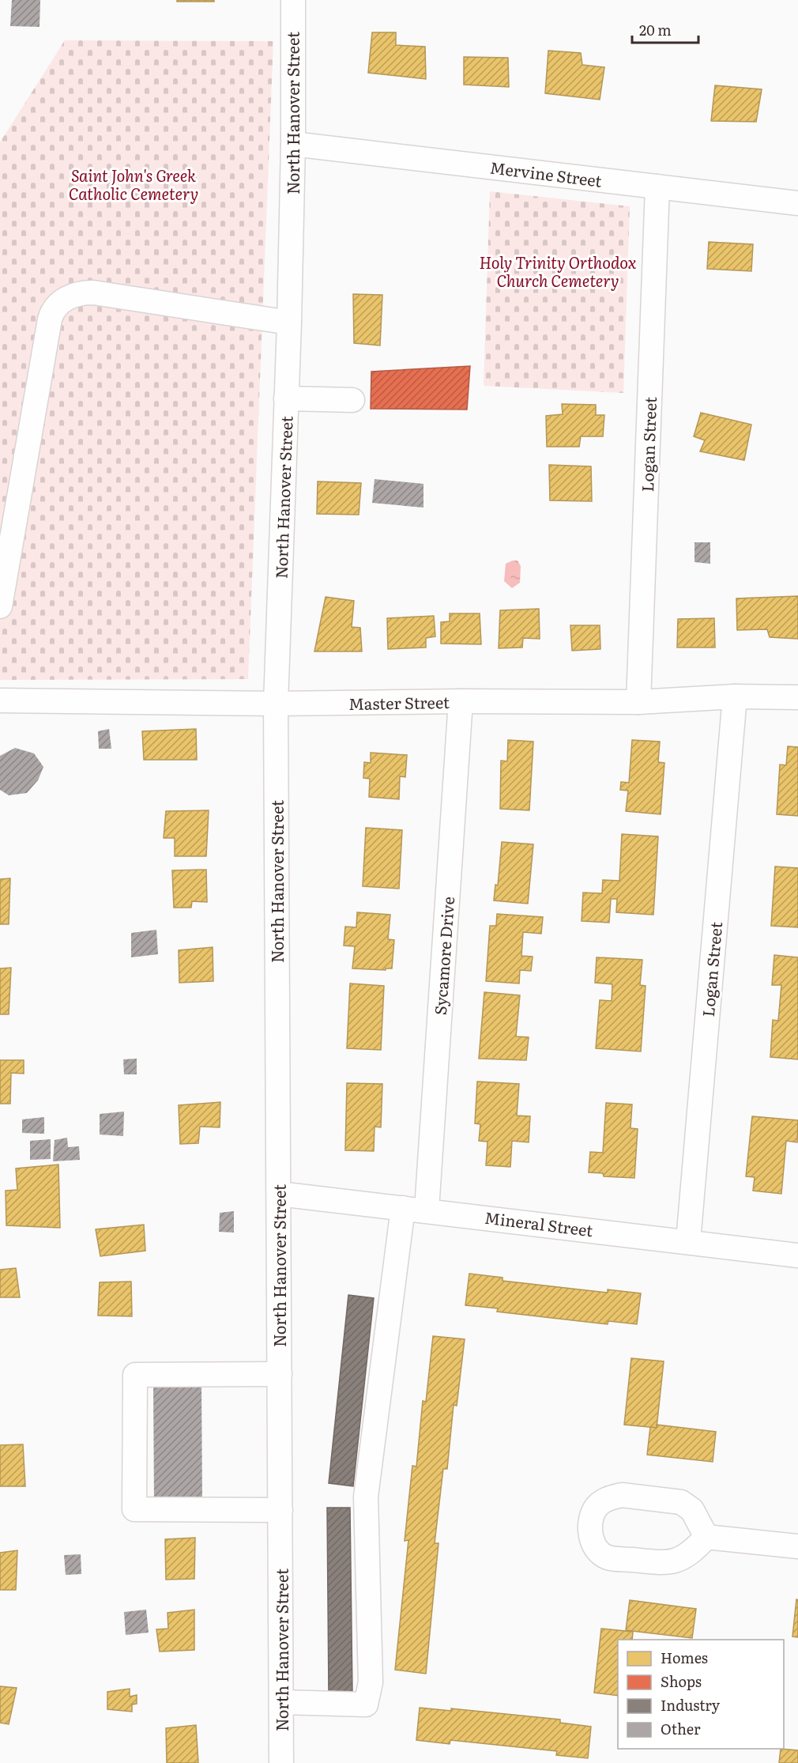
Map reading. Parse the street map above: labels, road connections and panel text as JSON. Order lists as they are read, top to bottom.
{
  "streets": {
    "street": [
      "North Hanover Street",
      "Mervine Street",
      "Logan Street",
      "Master Street",
      "Sycamore Drive",
      "Mineral Street"
    ]
  },
  "crossings": [
    ["North Hanover Street", "Mervine Street"],
    ["North Hanover Street", "Master Street"],
    ["North Hanover Street", "Mineral Street"],
    ["Mervine Street", "Logan Street"],
    ["Logan Street", "Master Street"],
    ["Logan Street", "Mineral Street"],
    ["Master Street", "Sycamore Drive"],
    ["Sycamore Drive", "Mineral Street"]
  ],
  "parks": ["Saint John's Greek Catholic Cemetery", "Holy Trinity Orthodox Church Cemetery"],
  "legend": [
    "Homes",
    "Shops",
    "Industry",
    "Other"
  ],
  "scale_bar": "20 m"
}
